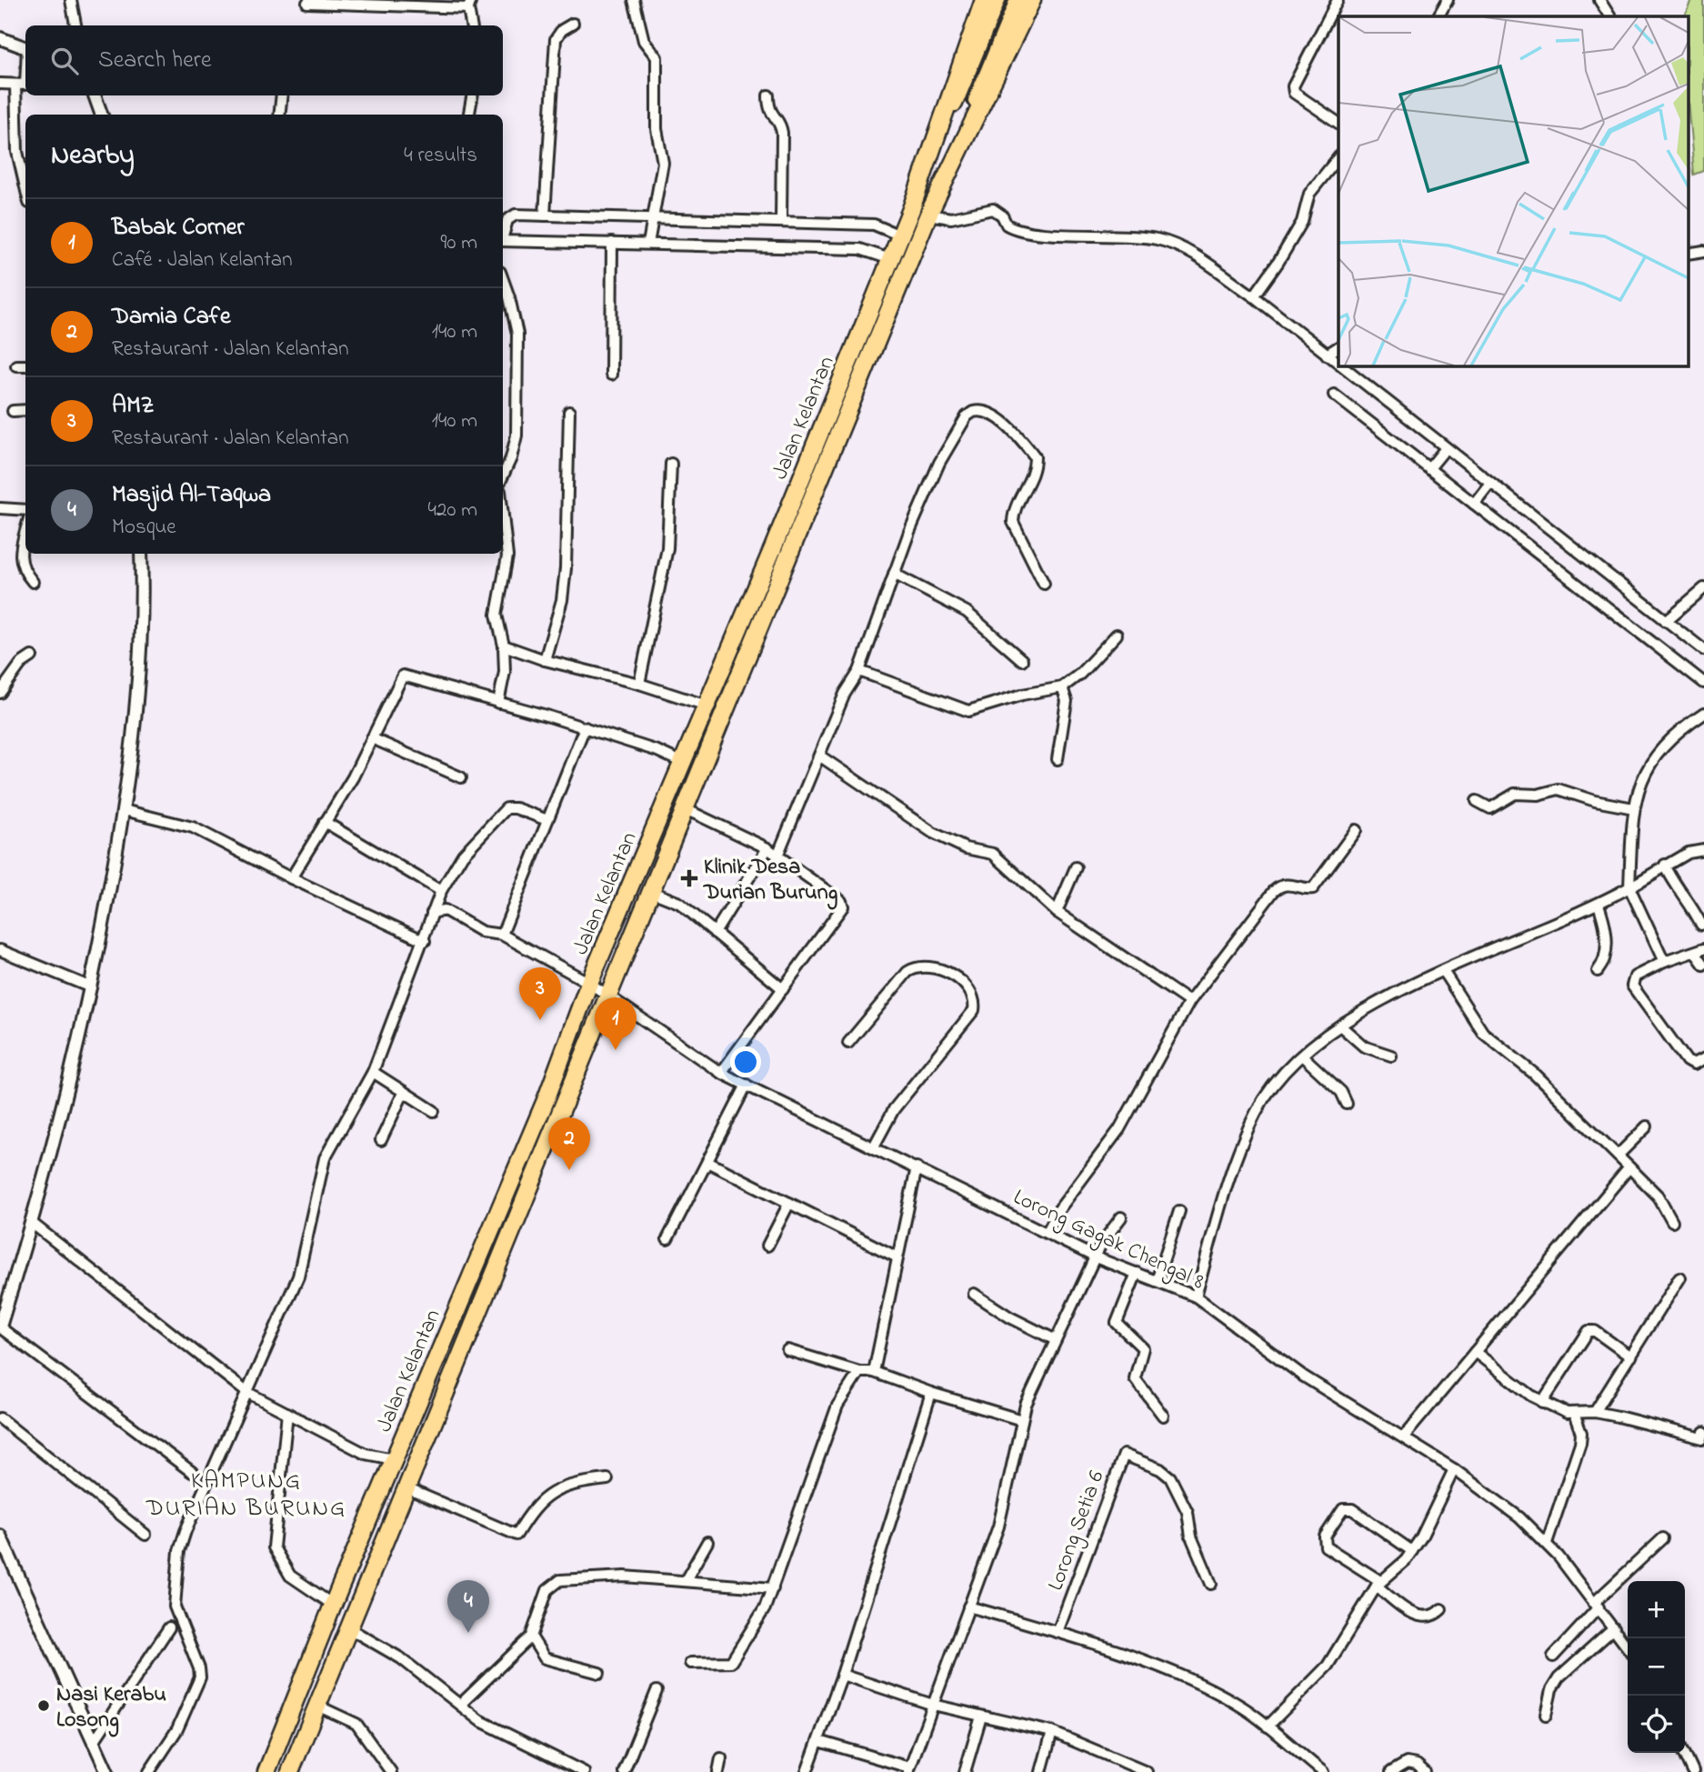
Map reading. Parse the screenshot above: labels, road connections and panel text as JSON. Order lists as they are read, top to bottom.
{
  "streets": {
    "highway": ["Jalan Kelantan"],
    "street": ["Lorong Gagak Chengal 8", "Lorong Setia 6"]
  },
  "crossings": [
    ["Jalan Kelantan", "Lorong Gagak Chengal 8"]
  ],
  "districts": ["KAMPUNG DURIAN BURUNG"],
  "places": {
    "health": ["Klinik Desa Durian Burung"],
    "other": ["Nasi Kerabu Losong"]
  },
  "page": {
    "search": "Search here",
    "heading": ["Nearby", "4 results"],
    "list": [
      {
        "mark": "1",
        "name": "Babak Corner",
        "note": "Café · Jalan Kelantan",
        "value": "90 m"
      },
      {
        "mark": "2",
        "name": "Damia Cafe",
        "note": "Restaurant · Jalan Kelantan",
        "value": "140 m"
      },
      {
        "mark": "3",
        "name": "AMZ",
        "note": "Restaurant · Jalan Kelantan",
        "value": "140 m"
      },
      {
        "mark": "4",
        "name": "Masjid Al-Taqwa",
        "note": "Mosque",
        "value": "420 m"
      }
    ],
    "pins": [
      "3",
      "1",
      "2",
      "4"
    ],
    "map_buttons": ["+", "−"]
  }
}
